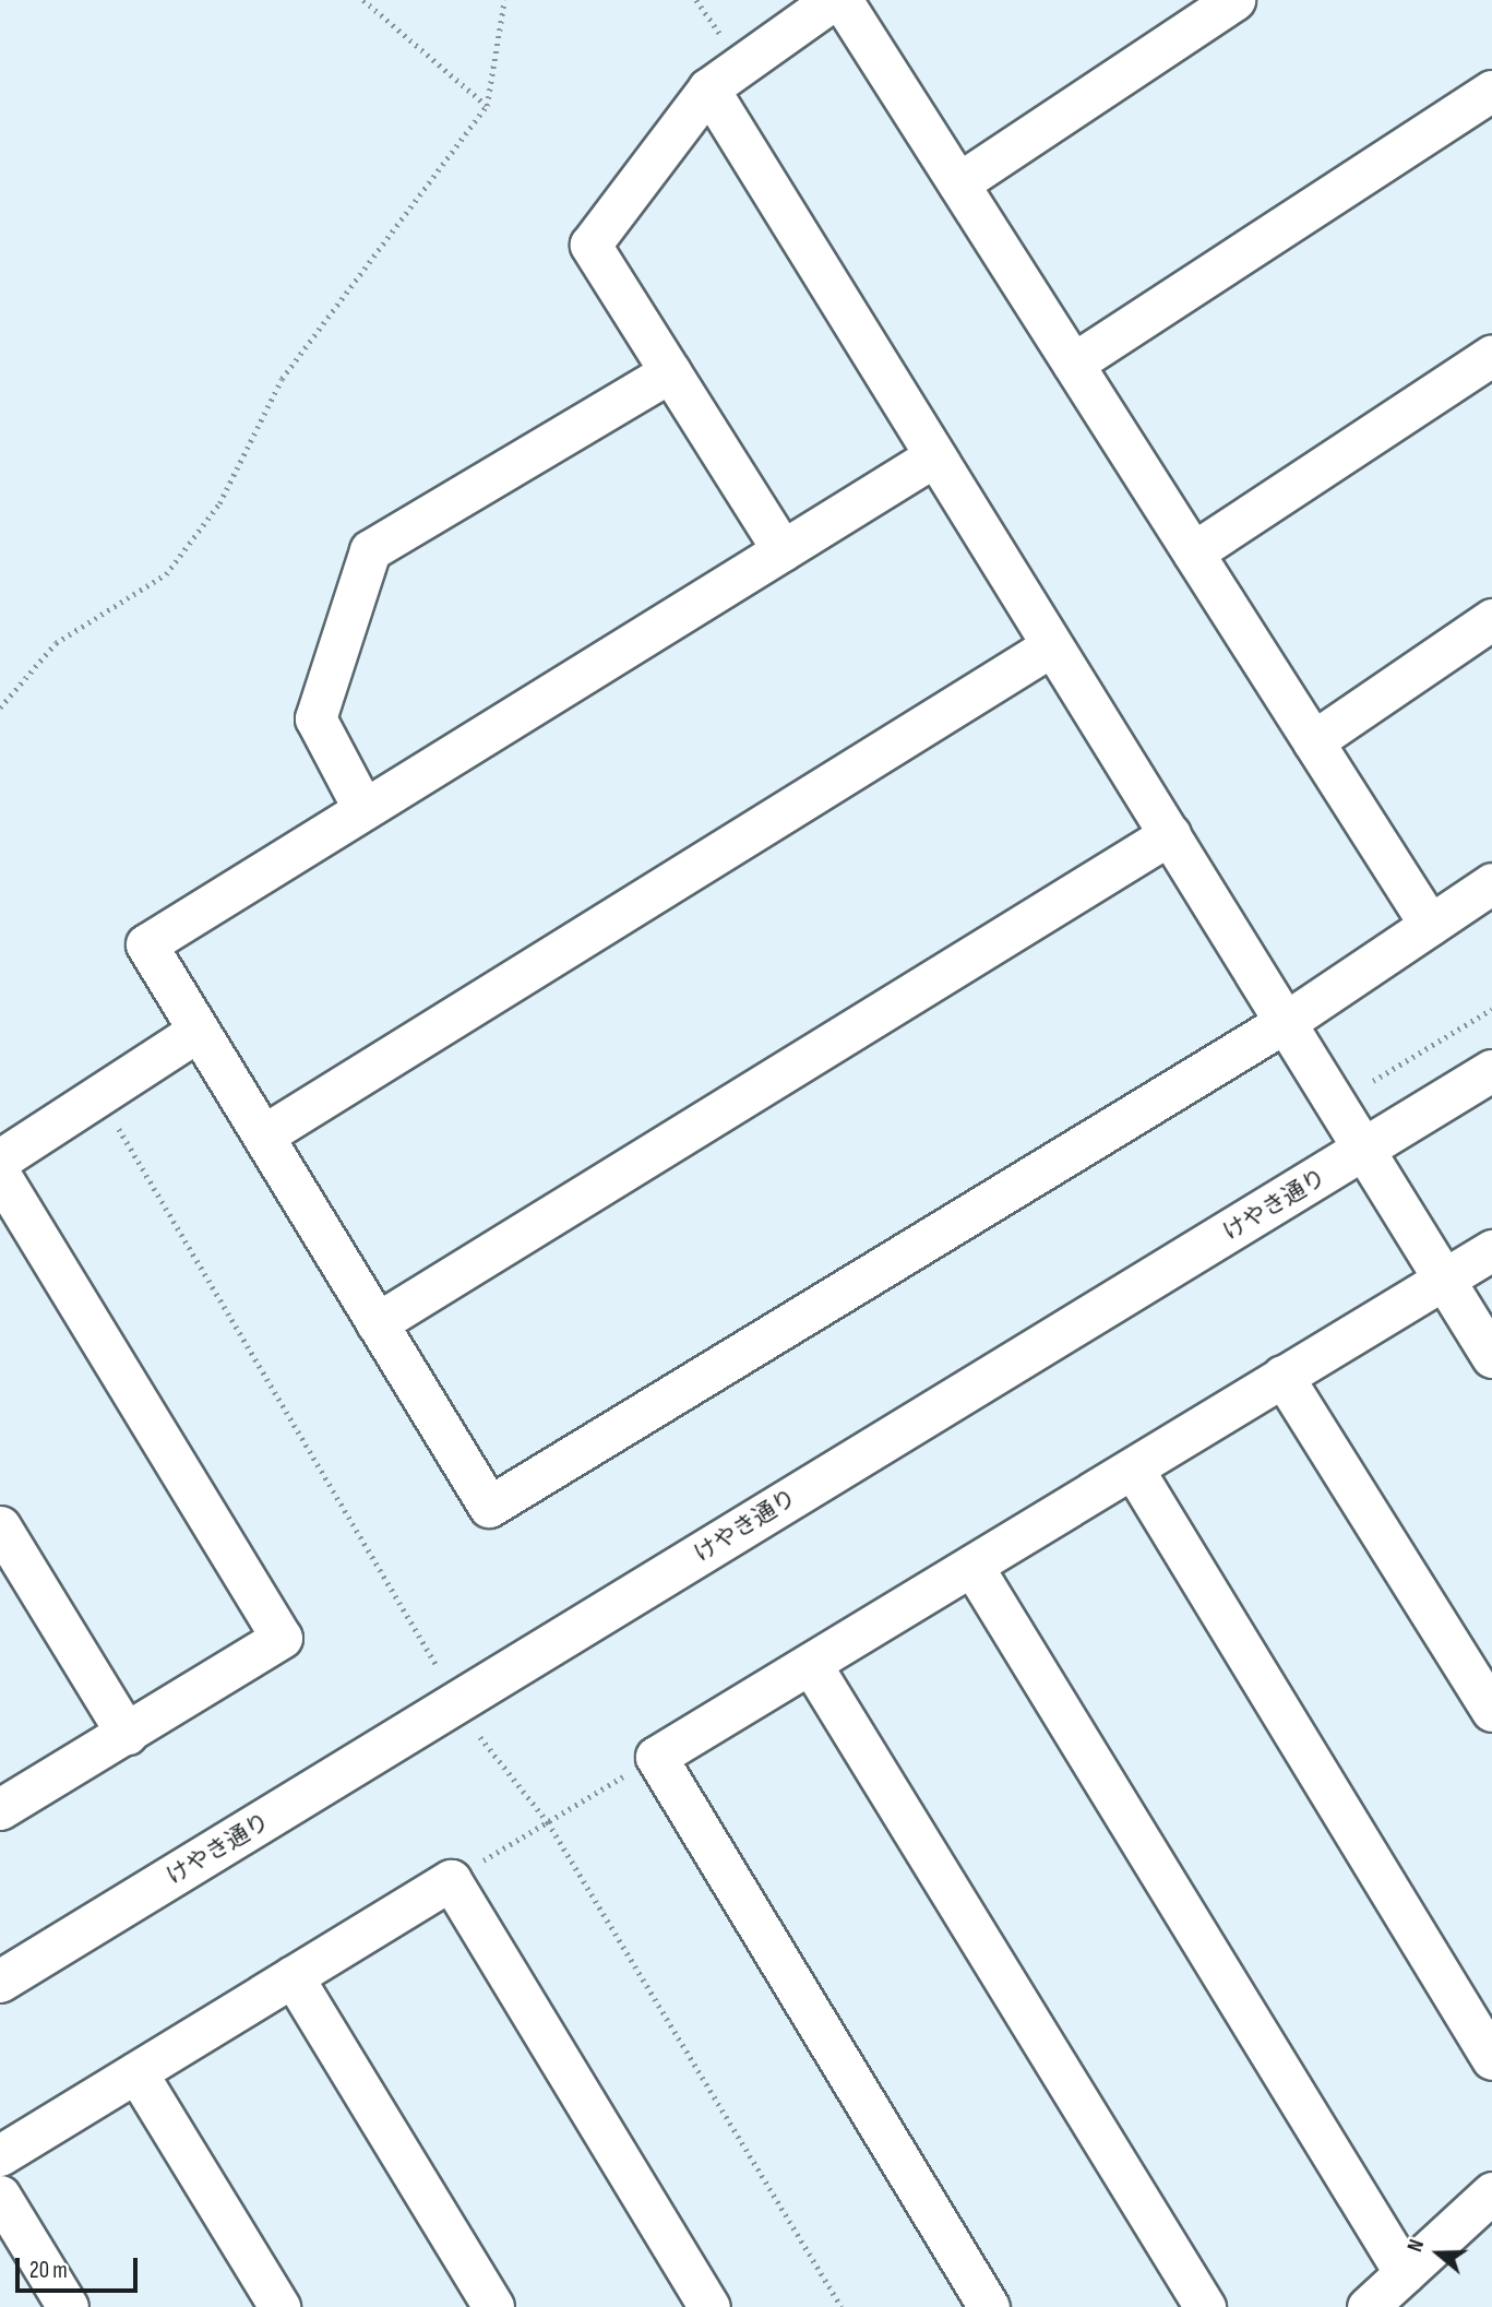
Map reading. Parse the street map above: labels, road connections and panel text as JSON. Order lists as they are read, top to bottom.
{
  "streets": {
    "street": ["けやき通り"]
  },
  "scale_bar": "20 m",
  "north": "left"
}
